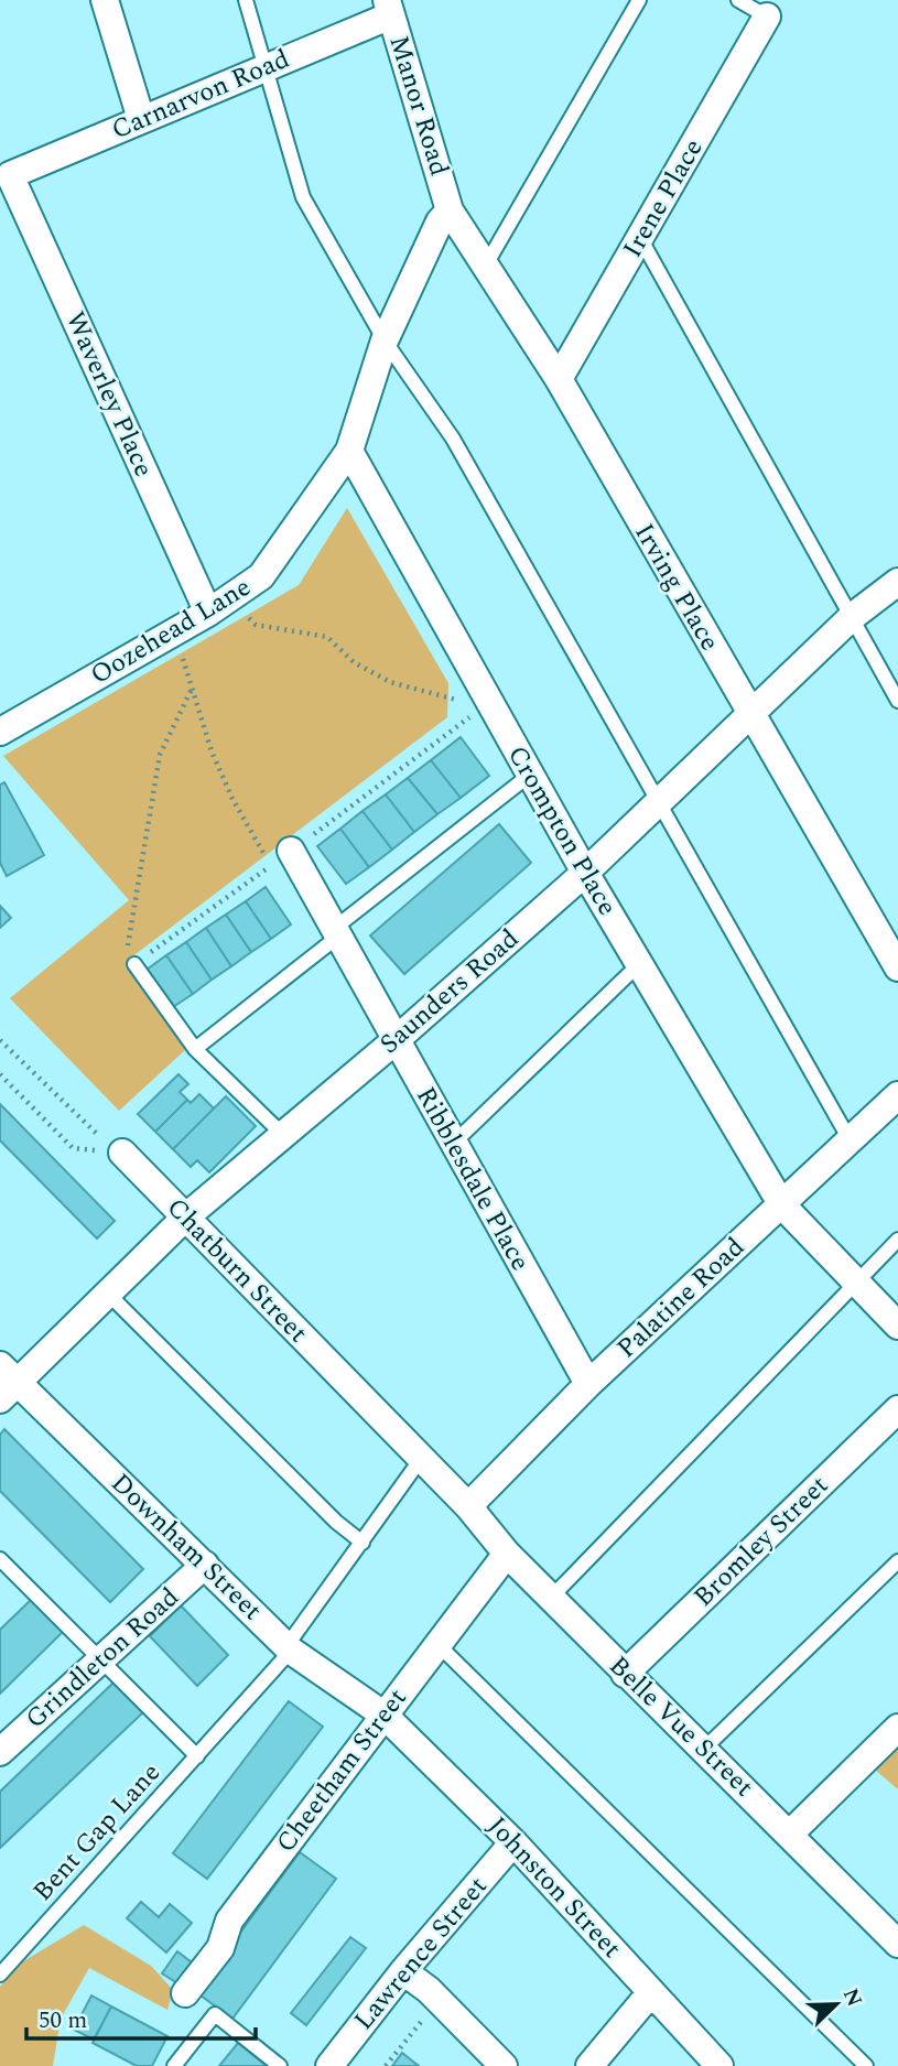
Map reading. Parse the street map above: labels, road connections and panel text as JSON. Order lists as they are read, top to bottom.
{
  "streets": {
    "street": [
      "Carnarvon Road",
      "Manor Road",
      "Irene Place",
      "Waverley Place",
      "Irving Place",
      "Oozehead Lane",
      "Crompton Place",
      "Saunders Road",
      "Ribblesdale Place",
      "Chatburn Street",
      "Palatine Road",
      "Bromley Street",
      "Downham Street",
      "Grindleton Road",
      "Belle Vue Street",
      "Cheetham Street",
      "Johnston Street",
      "Lawrence Street"
    ],
    "lane": ["Bent Gap Lane"]
  },
  "crossings": [
    ["Carnarvon Road", "Manor Road"],
    ["Carnarvon Road", "Waverley Place"],
    ["Manor Road", "Irving Place"],
    ["Manor Road", "Oozehead Lane"],
    ["Irene Place", "Irving Place"],
    ["Waverley Place", "Oozehead Lane"],
    ["Irving Place", "Oozehead Lane"],
    ["Irving Place", "Saunders Road"],
    ["Oozehead Lane", "Crompton Place"],
    ["Crompton Place", "Saunders Road"],
    ["Crompton Place", "Palatine Road"],
    ["Saunders Road", "Ribblesdale Place"],
    ["Saunders Road", "Chatburn Street"],
    ["Saunders Road", "Downham Street"],
    ["Ribblesdale Place", "Palatine Road"],
    ["Chatburn Street", "Palatine Road"],
    ["Chatburn Street", "Belle Vue Street"],
    ["Chatburn Street", "Bent Gap Lane"],
    ["Palatine Road", "Belle Vue Street"],
    ["Bromley Street", "Belle Vue Street"],
    ["Downham Street", "Grindleton Road"],
    ["Downham Street", "Cheetham Street"],
    ["Downham Street", "Bent Gap Lane"],
    ["Downham Street", "Johnston Street"],
    ["Grindleton Road", "Bent Gap Lane"],
    ["Belle Vue Street", "Cheetham Street"],
    ["Cheetham Street", "Johnston Street"],
    ["Johnston Street", "Lawrence Street"]
  ],
  "scale_bar": "50 m",
  "north": "top right"
}
